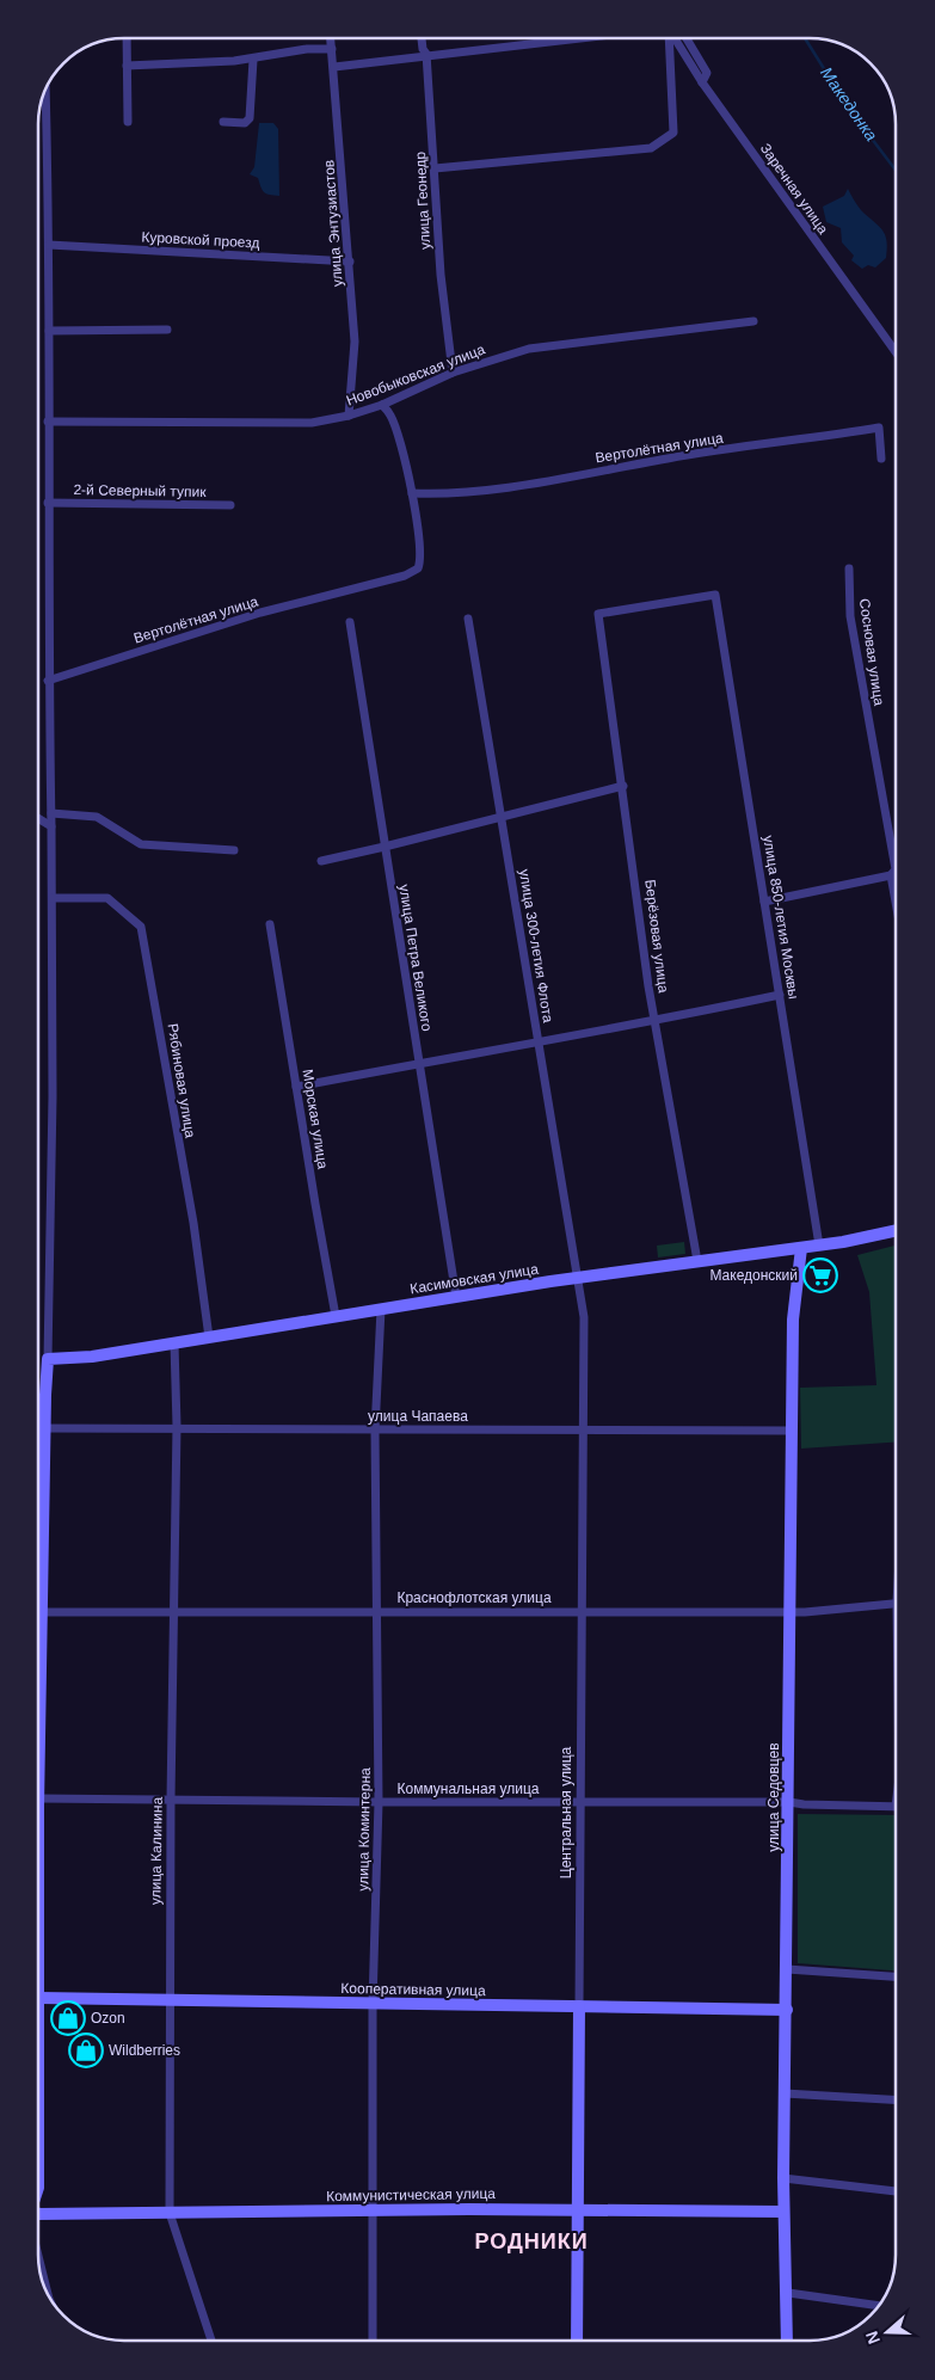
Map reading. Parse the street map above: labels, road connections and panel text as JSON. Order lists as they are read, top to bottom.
{
  "streets": {
    "street": [
      "Заречная улица",
      "улица Геонедр",
      "улица Энтузиастов",
      "Куровской проезд",
      "Новобыковская улица",
      "Вертолётная улица",
      "2-й Северный тупик",
      "Сосновая улица",
      "улица 850-летия Москвы",
      "Берёзовая улица",
      "улица 300-летия Флота",
      "улица Петра Великого",
      "Рябиновая улица",
      "Морская улица",
      "Касимовская улица",
      "улица Чапаева",
      "Краснофлотская улица",
      "Коммунальная улица",
      "улица Седовцев",
      "Центральная улица",
      "улица Коминтерна",
      "улица Калинина",
      "Кооперативная улица",
      "Коммунистическая улица"
    ]
  },
  "crossings": [
    ["улица Геонедр", "Новобыковская улица"],
    ["улица Энтузиастов", "Куровской проезд"],
    ["улица Энтузиастов", "Новобыковская улица"],
    ["Новобыковская улица", "Вертолётная улица"],
    ["улица 850-летия Москвы", "Берёзовая улица"],
    ["улица 850-летия Москвы", "Касимовская улица"],
    ["Берёзовая улица", "Касимовская улица"],
    ["улица 300-летия Флота", "Касимовская улица"],
    ["улица 300-летия Флота", "Центральная улица"],
    ["улица Петра Великого", "Касимовская улица"],
    ["Рябиновая улица", "Касимовская улица"],
    ["Морская улица", "Касимовская улица"],
    ["Касимовская улица", "улица Седовцев"],
    ["Касимовская улица", "Центральная улица"],
    ["Касимовская улица", "улица Коминтерна"],
    ["Касимовская улица", "улица Калинина"],
    ["улица Чапаева", "улица Седовцев"],
    ["улица Чапаева", "Центральная улица"],
    ["улица Чапаева", "улица Коминтерна"],
    ["улица Чапаева", "улица Калинина"],
    ["Краснофлотская улица", "улица Седовцев"],
    ["Краснофлотская улица", "Центральная улица"],
    ["Краснофлотская улица", "улица Коминтерна"],
    ["Краснофлотская улица", "улица Калинина"],
    ["Коммунальная улица", "улица Седовцев"],
    ["Коммунальная улица", "Центральная улица"],
    ["Коммунальная улица", "улица Коминтерна"],
    ["Коммунальная улица", "улица Калинина"],
    ["улица Седовцев", "Кооперативная улица"],
    ["улица Седовцев", "Коммунистическая улица"],
    ["Центральная улица", "Кооперативная улица"],
    ["Центральная улица", "Коммунистическая улица"],
    ["улица Коминтерна", "Кооперативная улица"],
    ["улица Коминтерна", "Коммунистическая улица"],
    ["улица Калинина", "Кооперативная улица"],
    ["улица Калинина", "Коммунистическая улица"]
  ],
  "districts": ["РОДНИКИ"],
  "water": ["Македонка"],
  "places": {
    "supermarket": ["Македонский"],
    "shop": ["Ozon", "Wildberries"]
  },
  "north": "left"
}
